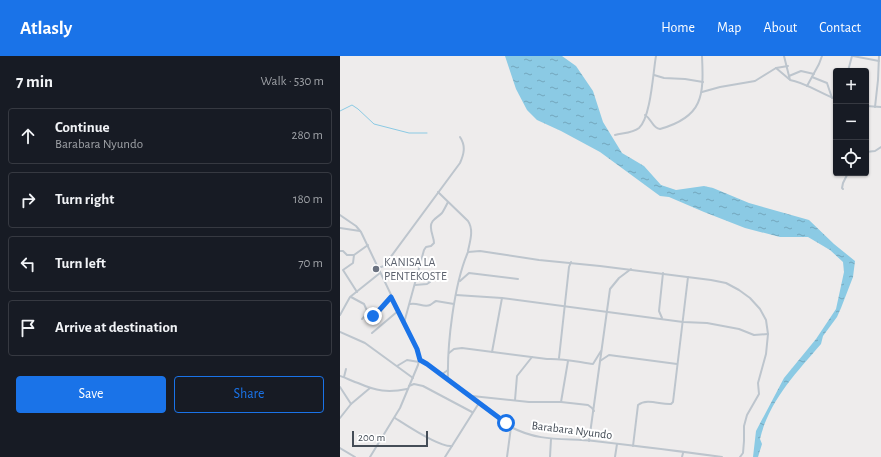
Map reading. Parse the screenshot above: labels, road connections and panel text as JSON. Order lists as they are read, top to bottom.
{
  "streets": {
    "street": ["Barabara Nyundo"]
  },
  "places": ["KANISA LA PENTEKOSTE"],
  "scale_bar": "200 m",
  "page": {
    "header": "Atlasly",
    "nav": [
      "Home",
      "Map",
      "About",
      "Contact"
    ],
    "heading": ["7 min", "Walk · 530 m"],
    "map_buttons": ["+", "−"],
    "list": [
      ["Continue", "Barabara Nyundo", "280 m"],
      ["Turn right", "180 m"],
      ["Turn left", "70 m"],
      "Arrive at destination"
    ],
    "buttons": ["Save", "Share"],
    "scale": "200 m"
  }
}
